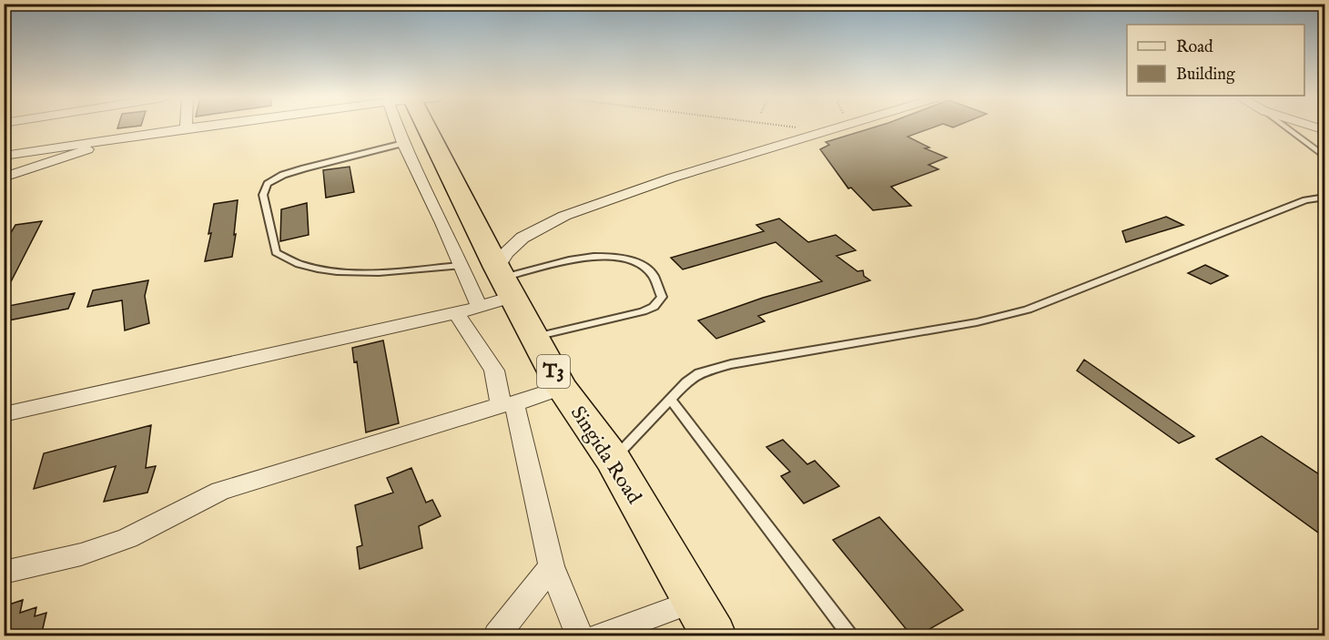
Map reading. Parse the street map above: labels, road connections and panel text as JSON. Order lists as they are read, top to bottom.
{
  "streets": {
    "highway": ["T3", "Singida Road"]
  },
  "legend": ["Road", "Building"]
}
